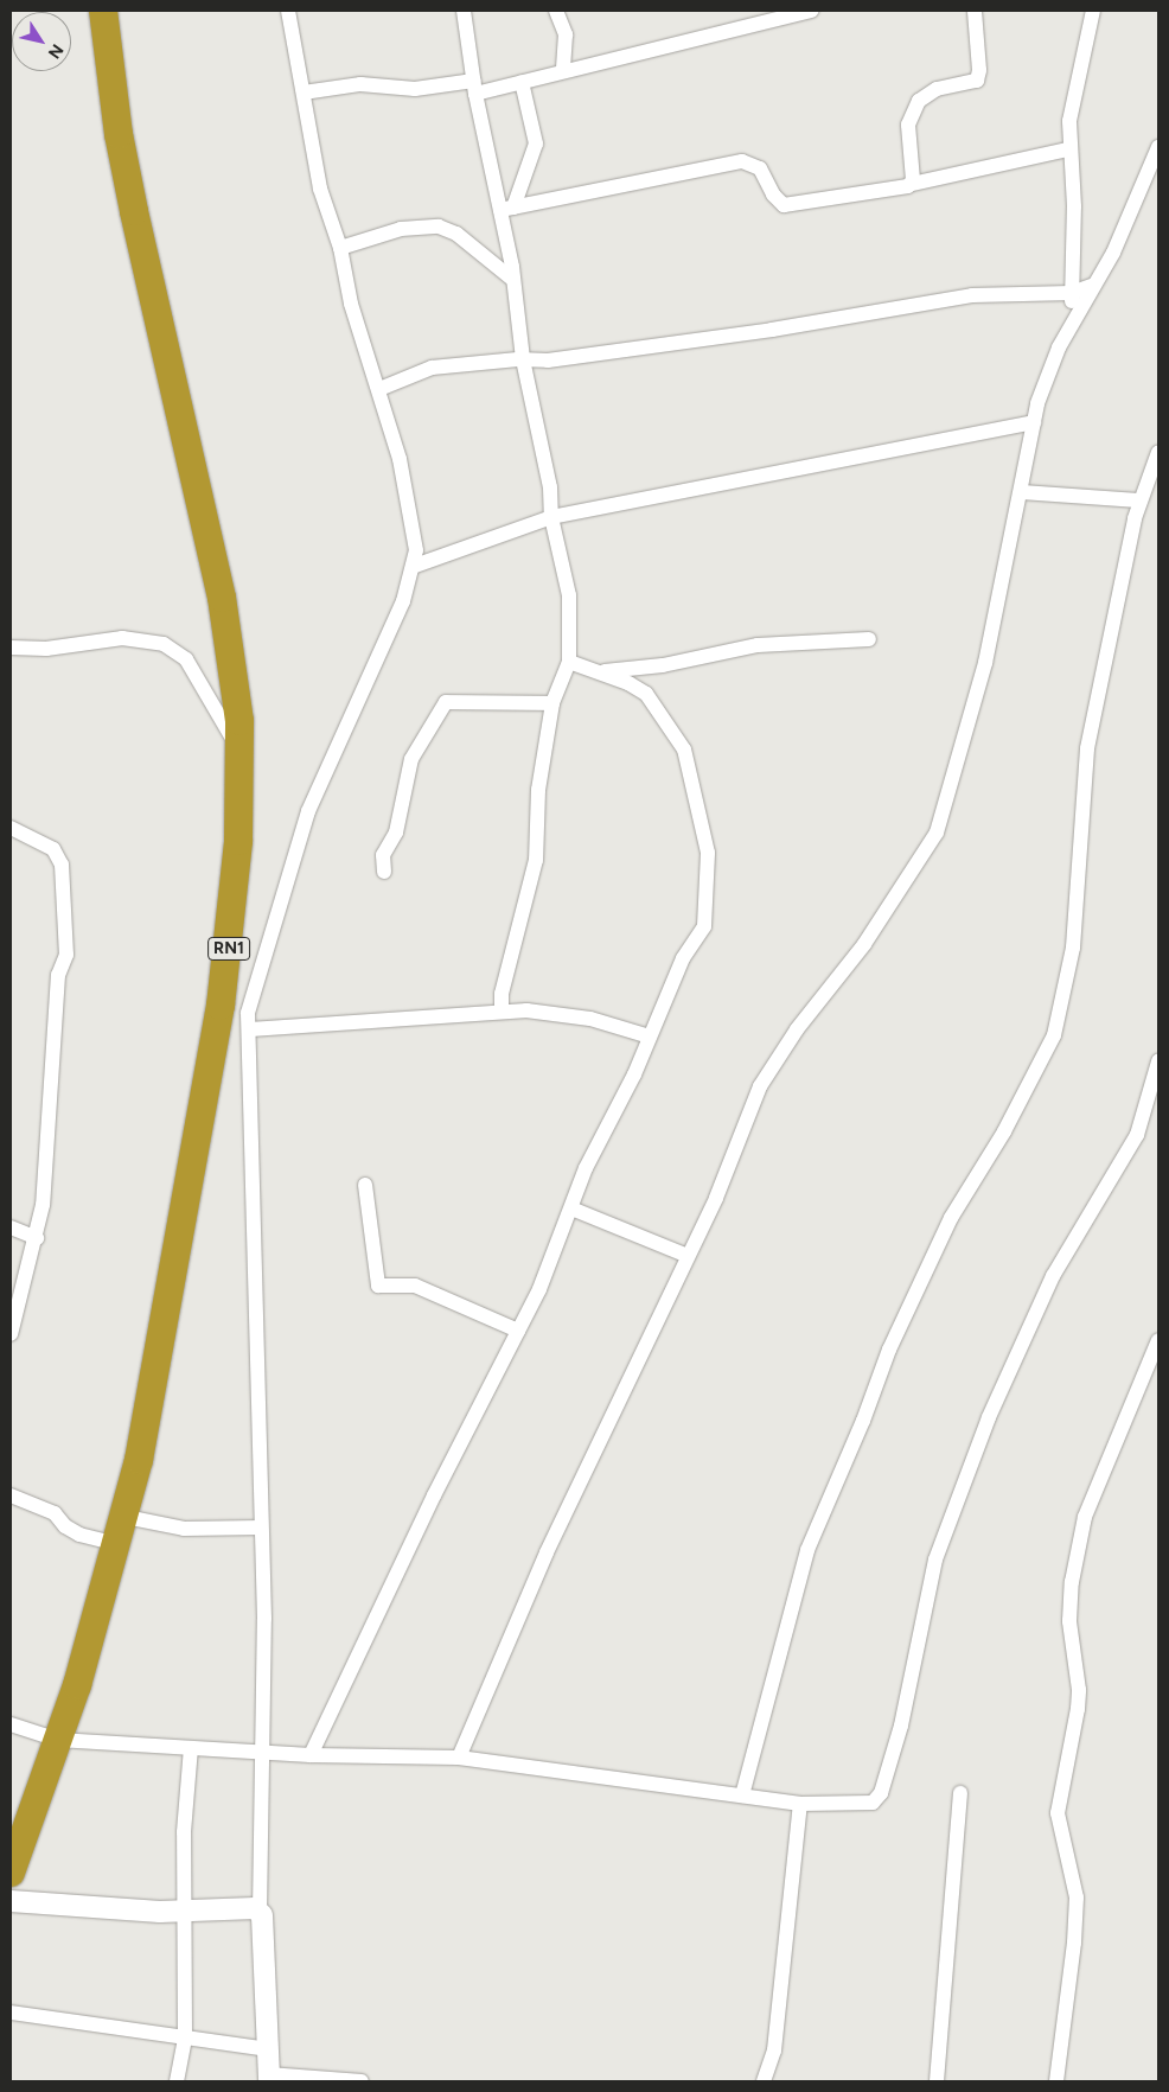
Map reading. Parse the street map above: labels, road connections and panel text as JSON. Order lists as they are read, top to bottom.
{
  "streets": {
    "highway": ["RN1"]
  },
  "north": "bottom right"
}
